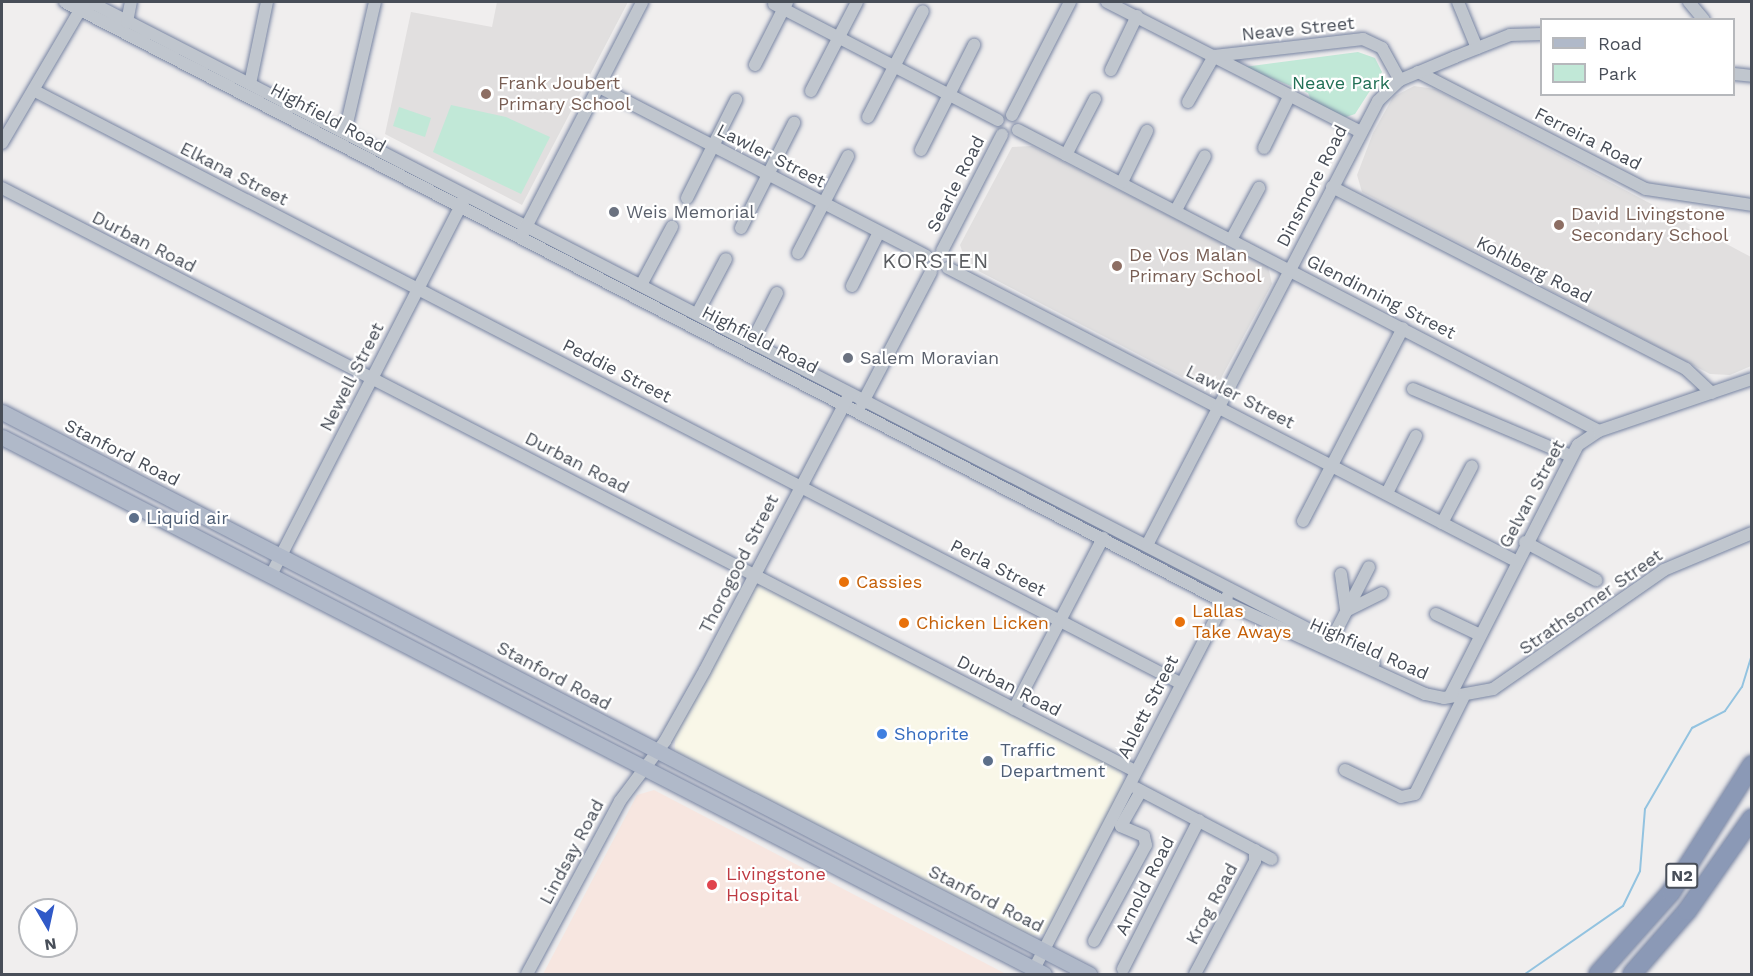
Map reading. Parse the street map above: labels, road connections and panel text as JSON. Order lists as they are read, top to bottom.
{
  "streets": {
    "highway": ["N2"],
    "main road": ["Stanford Road"],
    "street": [
      "Neave Street",
      "Highfield Road",
      "Ferreira Road",
      "Lawler Street",
      "Elkana Street",
      "Searle Road",
      "Dinsmore Road",
      "Durban Road",
      "Kohlberg Road",
      "Glendinning Street",
      "Peddie Street",
      "Newell Street",
      "Gelvan Street",
      "Thorogood Street",
      "Perla Street",
      "Strathsomer Street",
      "Ablett Street",
      "Lindsay Road",
      "Arnold Road",
      "Krog Road"
    ]
  },
  "crossings": [
    ["Neave Street", "Dinsmore Road"],
    ["Highfield Road", "Dinsmore Road"],
    ["Highfield Road", "Newell Street"],
    ["Highfield Road", "Gelvan Street"],
    ["Highfield Road", "Thorogood Street"],
    ["Highfield Road", "Strathsomer Street"],
    ["Highfield Road", "Ablett Street"],
    ["Ferreira Road", "Dinsmore Road"],
    ["Lawler Street", "Dinsmore Road"],
    ["Lawler Street", "Gelvan Street"],
    ["Elkana Street", "Peddie Street"],
    ["Elkana Street", "Newell Street"],
    ["Dinsmore Road", "Kohlberg Road"],
    ["Dinsmore Road", "Glendinning Street"],
    ["Durban Road", "Newell Street"],
    ["Durban Road", "Thorogood Street"],
    ["Durban Road", "Ablett Street"],
    ["Kohlberg Road", "Gelvan Street"],
    ["Glendinning Street", "Gelvan Street"],
    ["Peddie Street", "Newell Street"],
    ["Peddie Street", "Thorogood Street"],
    ["Peddie Street", "Perla Street"],
    ["Newell Street", "Stanford Road"],
    ["Stanford Road", "Thorogood Street"],
    ["Stanford Road", "Ablett Street"],
    ["Stanford Road", "Lindsay Road"],
    ["Gelvan Street", "Strathsomer Street"],
    ["Thorogood Street", "Perla Street"],
    ["Thorogood Street", "Lindsay Road"],
    ["Perla Street", "Ablett Street"]
  ],
  "districts": ["KORSTEN"],
  "parks": ["Neave Park"],
  "places": [
    "Frank Joubert Primary School",
    "Weis Memorial",
    "David Livingstone Secondary School",
    "De Vos Malan Primary School",
    "Salem Moravian",
    "Liquid air",
    "Cassies",
    "Lallas Take Aways",
    "Chicken Licken",
    "Shoprite",
    "Traffic Department",
    "Livingstone Hospital"
  ],
  "legend": ["Road", "Park"],
  "north": "bottom"
}
